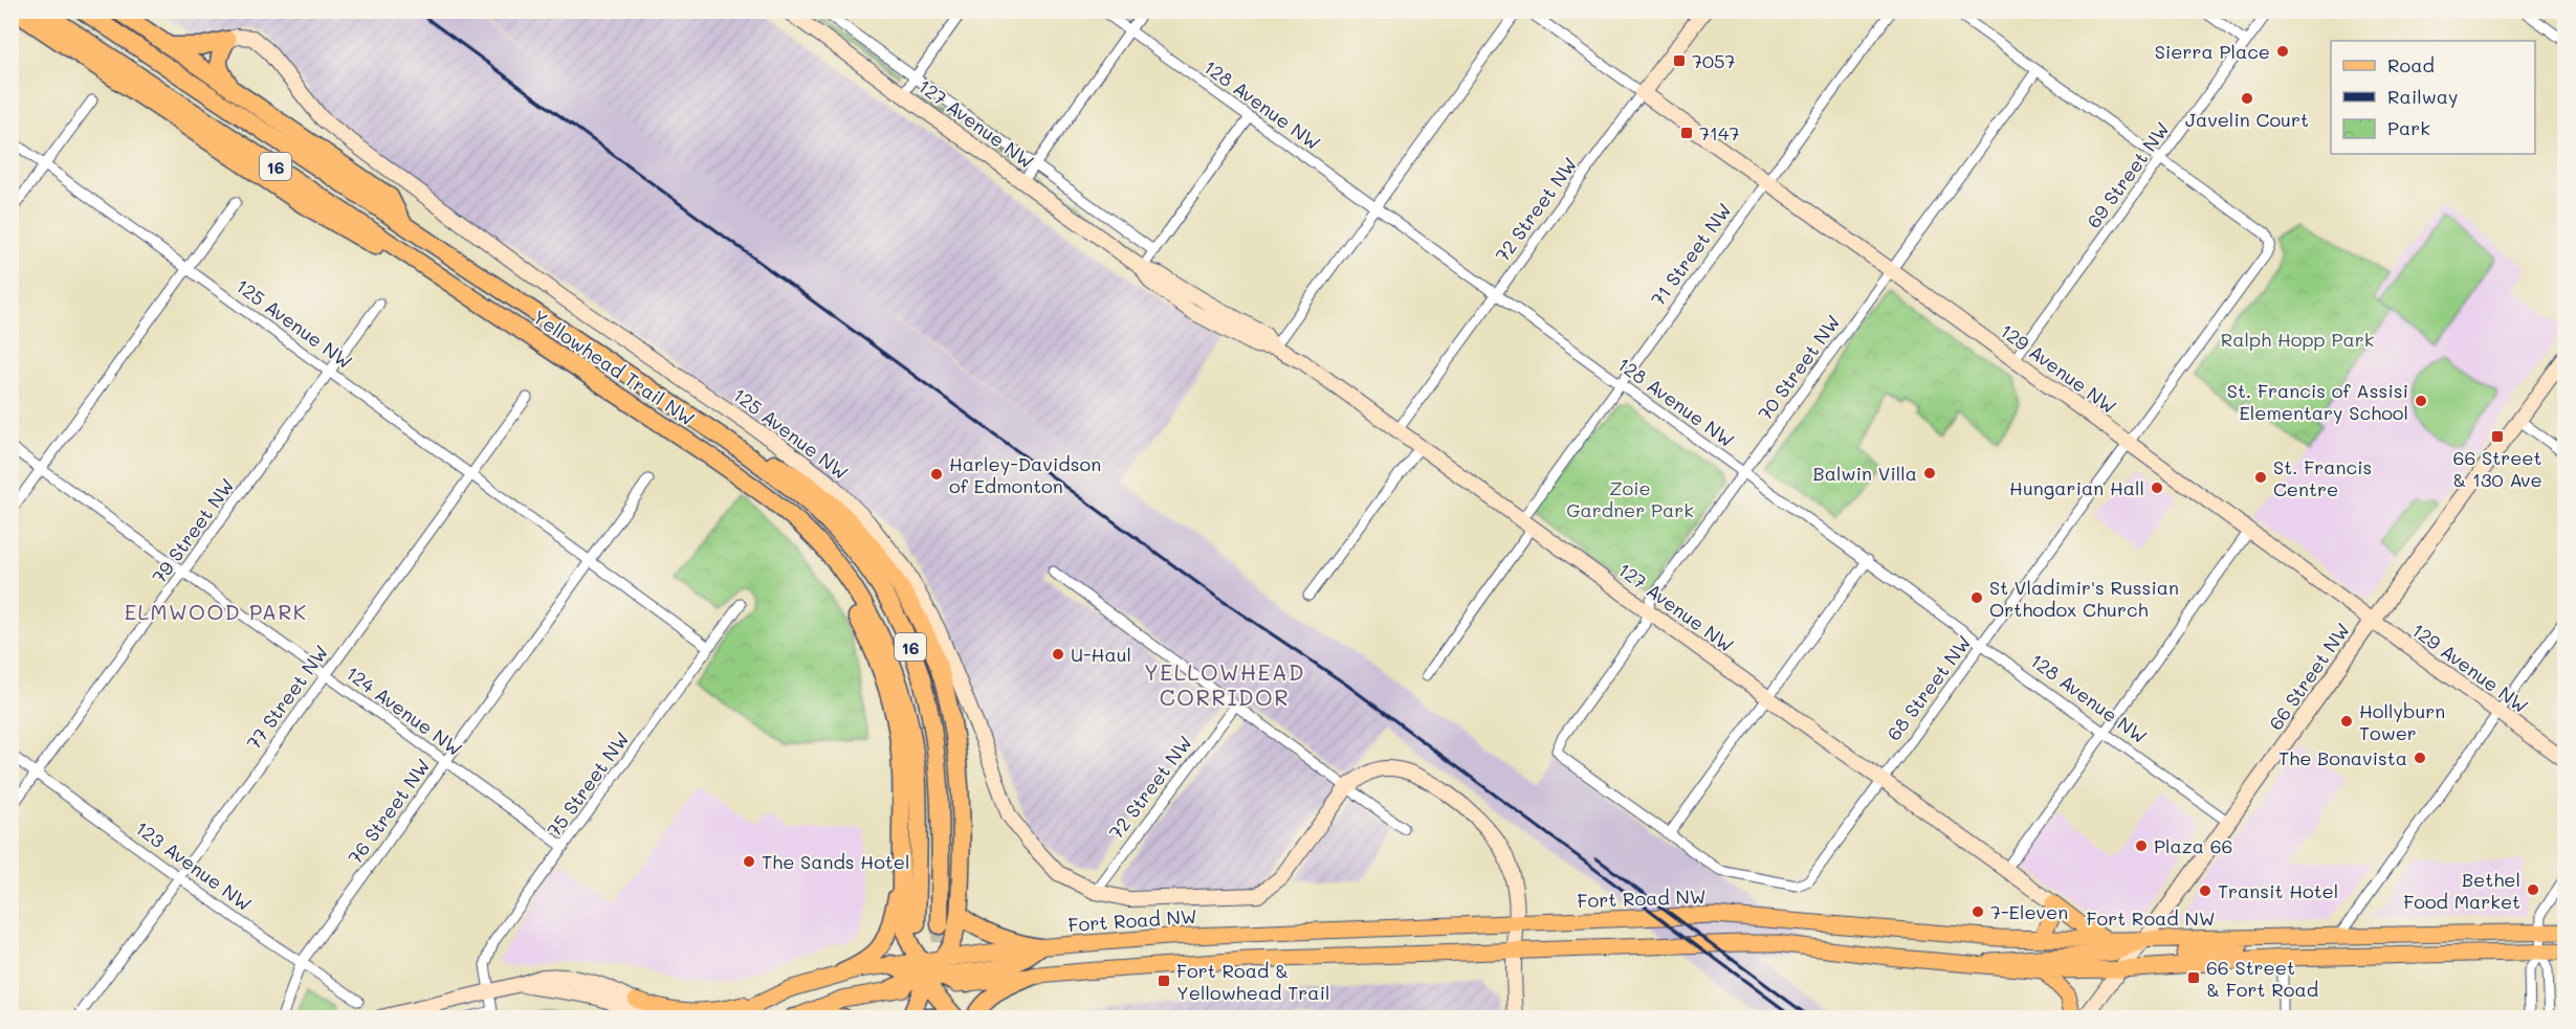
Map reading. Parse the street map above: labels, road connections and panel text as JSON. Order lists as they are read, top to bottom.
{
  "streets": {
    "highway": ["16", "Yellowhead Trail NW"],
    "main road": ["Fort Road NW"],
    "street": [
      "128 Avenue NW",
      "127 Avenue NW",
      "69 Street NW",
      "72 Street NW",
      "71 Street NW",
      "125 Avenue NW",
      "70 Street NW",
      "129 Avenue NW",
      "79 Street NW",
      "66 Street NW",
      "68 Street NW",
      "77 Street NW",
      "124 Avenue NW",
      "75 Street NW",
      "76 Street NW",
      "123 Avenue NW"
    ]
  },
  "crossings": [
    ["128 Avenue NW", "72 Street NW"],
    ["128 Avenue NW", "71 Street NW"],
    ["128 Avenue NW", "70 Street NW"],
    ["128 Avenue NW", "66 Street NW"],
    ["128 Avenue NW", "68 Street NW"],
    ["127 Avenue NW", "72 Street NW"],
    ["127 Avenue NW", "71 Street NW"],
    ["127 Avenue NW", "70 Street NW"],
    ["127 Avenue NW", "68 Street NW"],
    ["69 Street NW", "129 Avenue NW"],
    ["69 Street NW", "68 Street NW"],
    ["72 Street NW", "125 Avenue NW"],
    ["72 Street NW", "129 Avenue NW"],
    ["71 Street NW", "129 Avenue NW"],
    ["125 Avenue NW", "79 Street NW"],
    ["125 Avenue NW", "77 Street NW"],
    ["125 Avenue NW", "75 Street NW"],
    ["125 Avenue NW", "76 Street NW"],
    ["70 Street NW", "129 Avenue NW"],
    ["70 Street NW", "68 Street NW"],
    ["129 Avenue NW", "66 Street NW"],
    ["129 Avenue NW", "68 Street NW"],
    ["79 Street NW", "124 Avenue NW"],
    ["79 Street NW", "123 Avenue NW"],
    ["66 Street NW", "Fort Road NW"],
    ["77 Street NW", "124 Avenue NW"],
    ["77 Street NW", "123 Avenue NW"],
    ["124 Avenue NW", "75 Street NW"],
    ["124 Avenue NW", "76 Street NW"],
    ["76 Street NW", "123 Avenue NW"]
  ],
  "districts": ["ELMWOOD PARK", "YELLOWHEAD CORRIDOR"],
  "parks": ["Ralph Hopp Park", "Zoie Gardner Park"],
  "places": {
    "other": [
      "Sierra Place",
      "Javelin Court",
      "St. Francis of Assisi Elementary School",
      "Balwin Villa",
      "Harley-Davidson of Edmonton",
      "St. Francis Centre",
      "Hungarian Hall",
      "St Vladimir's Russian Orthodox Church",
      "U-Haul",
      "Hollyburn Tower",
      "The Bonavista",
      "Plaza 66",
      "The Sands Hotel",
      "Bethel Food Market",
      "Transit Hotel",
      "7-Eleven"
    ],
    "transit": [
      "7057",
      "7147",
      "66 Street & 130 Ave",
      "66 Street & Fort Road",
      "Fort Road & Yellowhead Trail"
    ]
  },
  "legend": ["Road", "Railway", "Park"]
}
